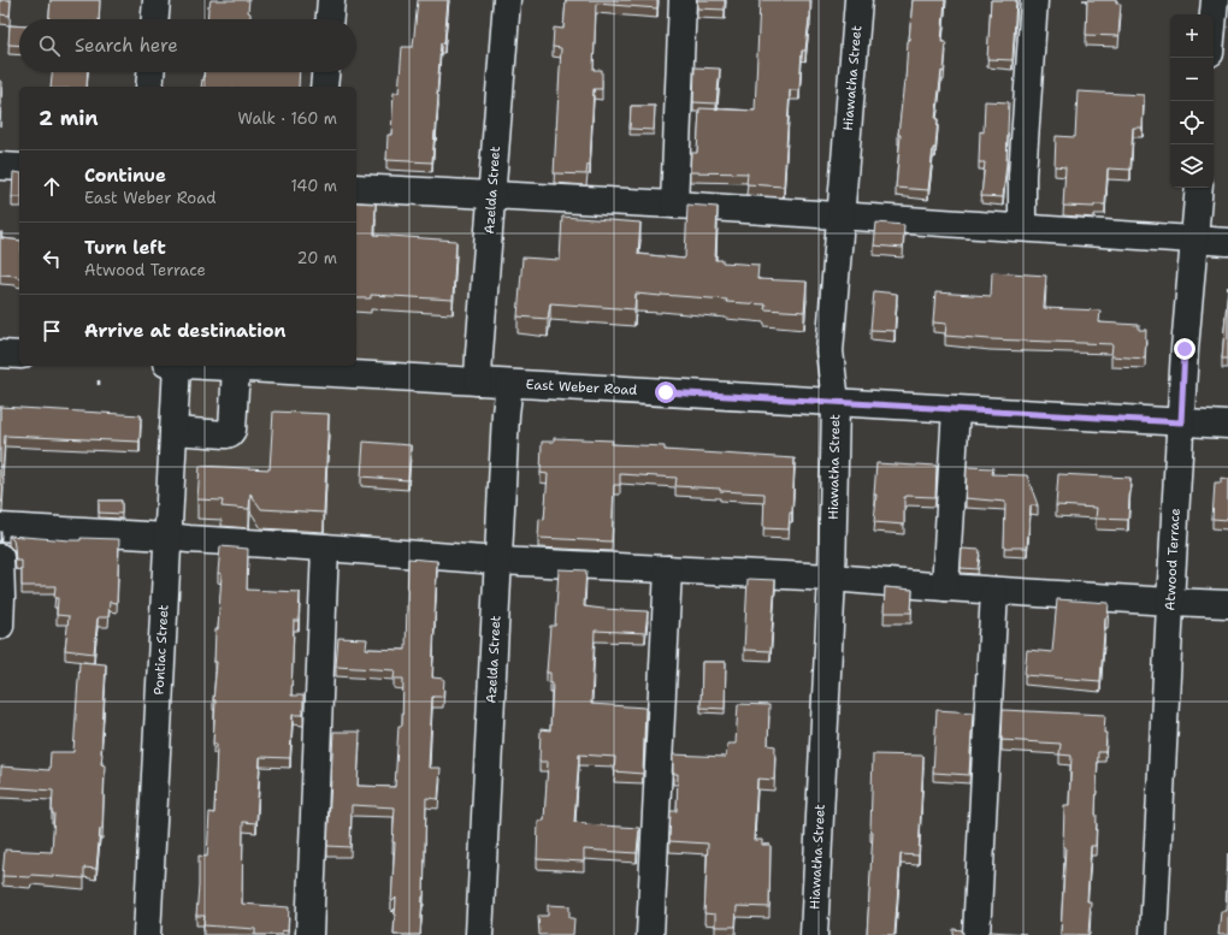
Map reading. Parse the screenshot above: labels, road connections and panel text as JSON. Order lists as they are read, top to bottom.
{
  "streets": {
    "street": [
      "Hiawatha Street",
      "Azelda Street",
      "East Weber Road",
      "Atwood Terrace",
      "Pontiac Street"
    ]
  },
  "crossings": [
    ["Hiawatha Street", "East Weber Road"],
    ["Azelda Street", "East Weber Road"],
    ["East Weber Road", "Atwood Terrace"]
  ],
  "page": {
    "map_buttons": ["+", "−"],
    "search": "Search here",
    "heading": ["2 min", "Walk · 160 m"],
    "list": [
      ["Continue", "East Weber Road", "140 m"],
      ["Turn left", "Atwood Terrace", "20 m"],
      "Arrive at destination"
    ]
  }
}
